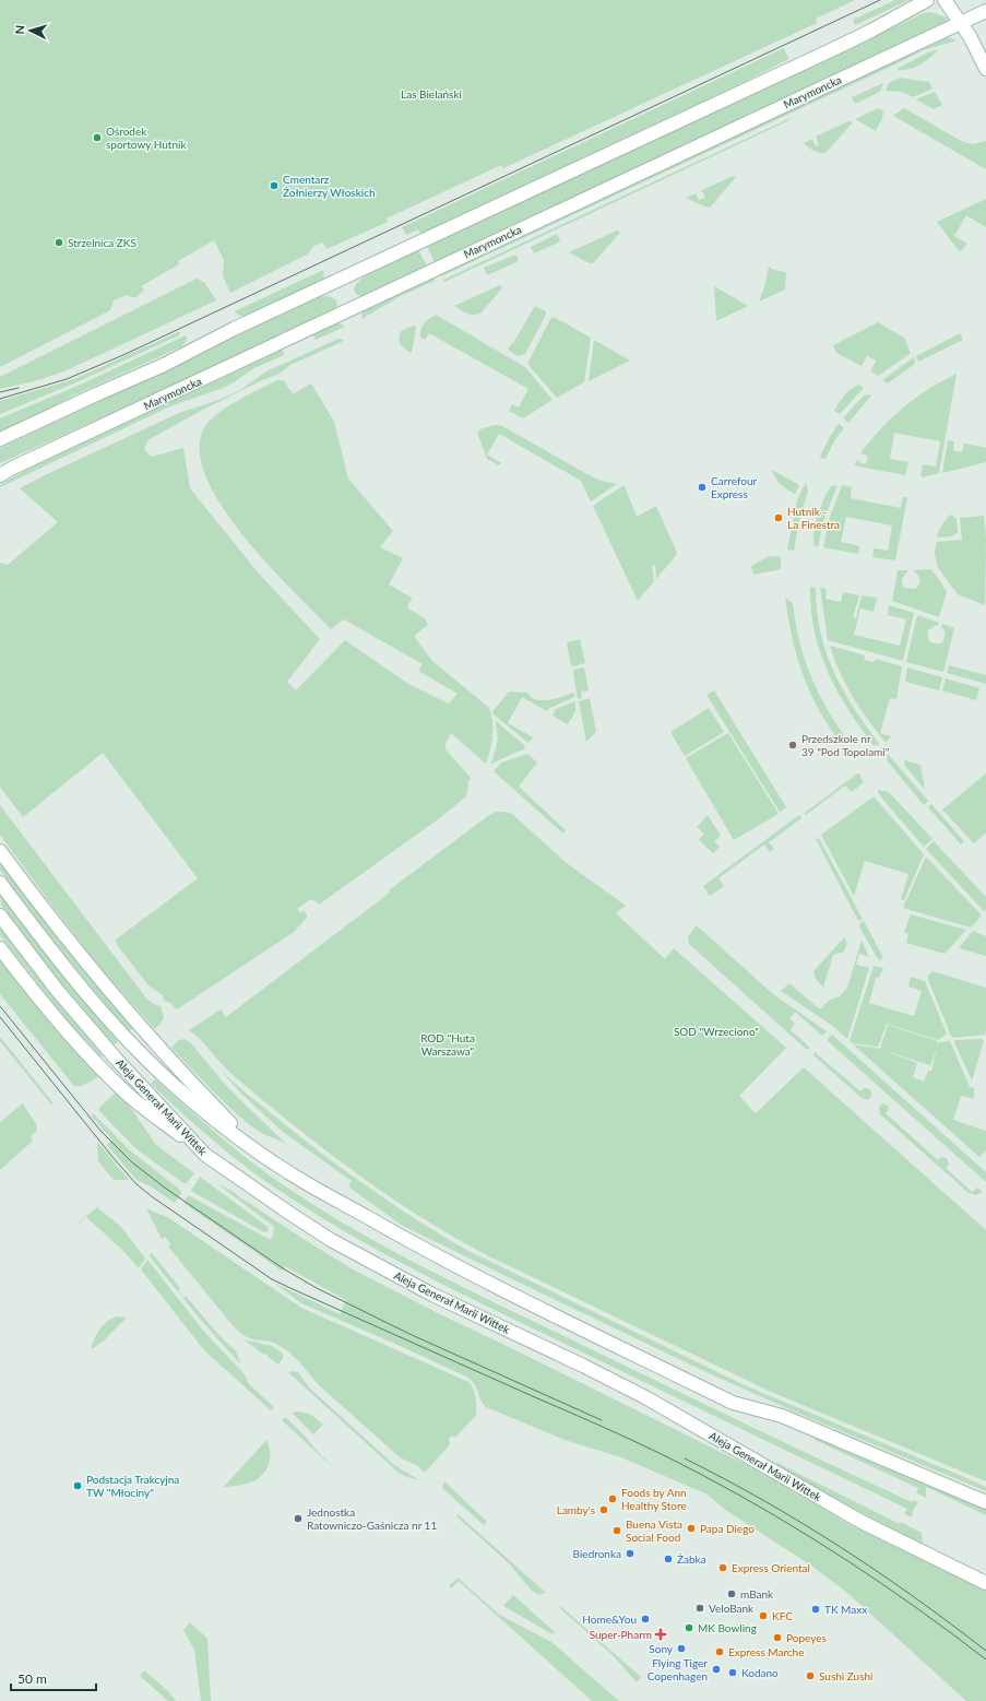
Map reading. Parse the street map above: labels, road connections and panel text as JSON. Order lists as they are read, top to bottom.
{
  "streets": {
    "main road": ["Marymoncka", "Aleja Generał Marii Wittek"]
  },
  "parks": ["Las Bielański", "SOD \"Wrzeciono\"", "ROD \"Huta Warszawa\""],
  "places": {
    "other": [
      "Ośrodek sportowy Hutnik",
      "Cmentarz Żołnierzy Włoskich",
      "Strzelnica ZKS",
      "Carrefour Express",
      "Hutnik - La Finestra",
      "Przedszkole nr 39 \"Pod Topolami\"",
      "Podstacja Trakcyjna TW \"Młociny\"",
      "Foods by Ann Healthy Store",
      "Lamby's",
      "Jednostka Ratowniczo-Gaśnicza nr 11",
      "Papa Diego",
      "Buena Vista Social Food",
      "Biedronka",
      "Żabka",
      "Express Oriental",
      "mBank",
      "VeloBank",
      "TK Maxx",
      "KFC",
      "Home&You",
      "MK Bowling",
      "Popeyes",
      "Sony",
      "Express Marche",
      "Flying Tiger Copenhagen",
      "Kodano",
      "Sushi Zushi"
    ],
    "health": ["Super-Pharm"]
  },
  "scale_bar": "50 m",
  "north": "left"
}
